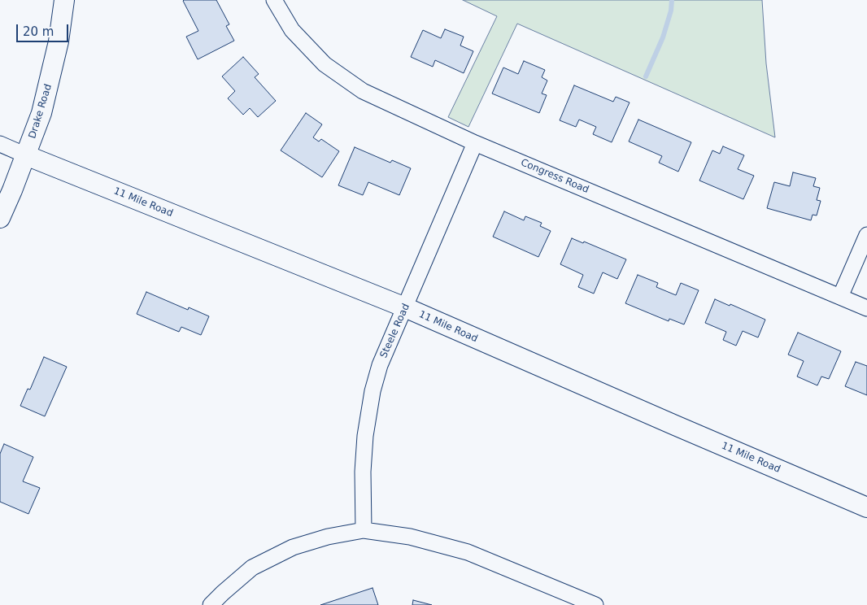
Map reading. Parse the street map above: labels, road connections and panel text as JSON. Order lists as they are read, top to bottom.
{
  "streets": {
    "street": [
      "Drake Road",
      "Congress Road",
      "11 Mile Road",
      "Steele Road"
    ]
  },
  "crossings": [
    ["Drake Road", "11 Mile Road"],
    ["Congress Road", "Steele Road"],
    ["11 Mile Road", "Steele Road"]
  ],
  "scale_bar": "20 m"
}
